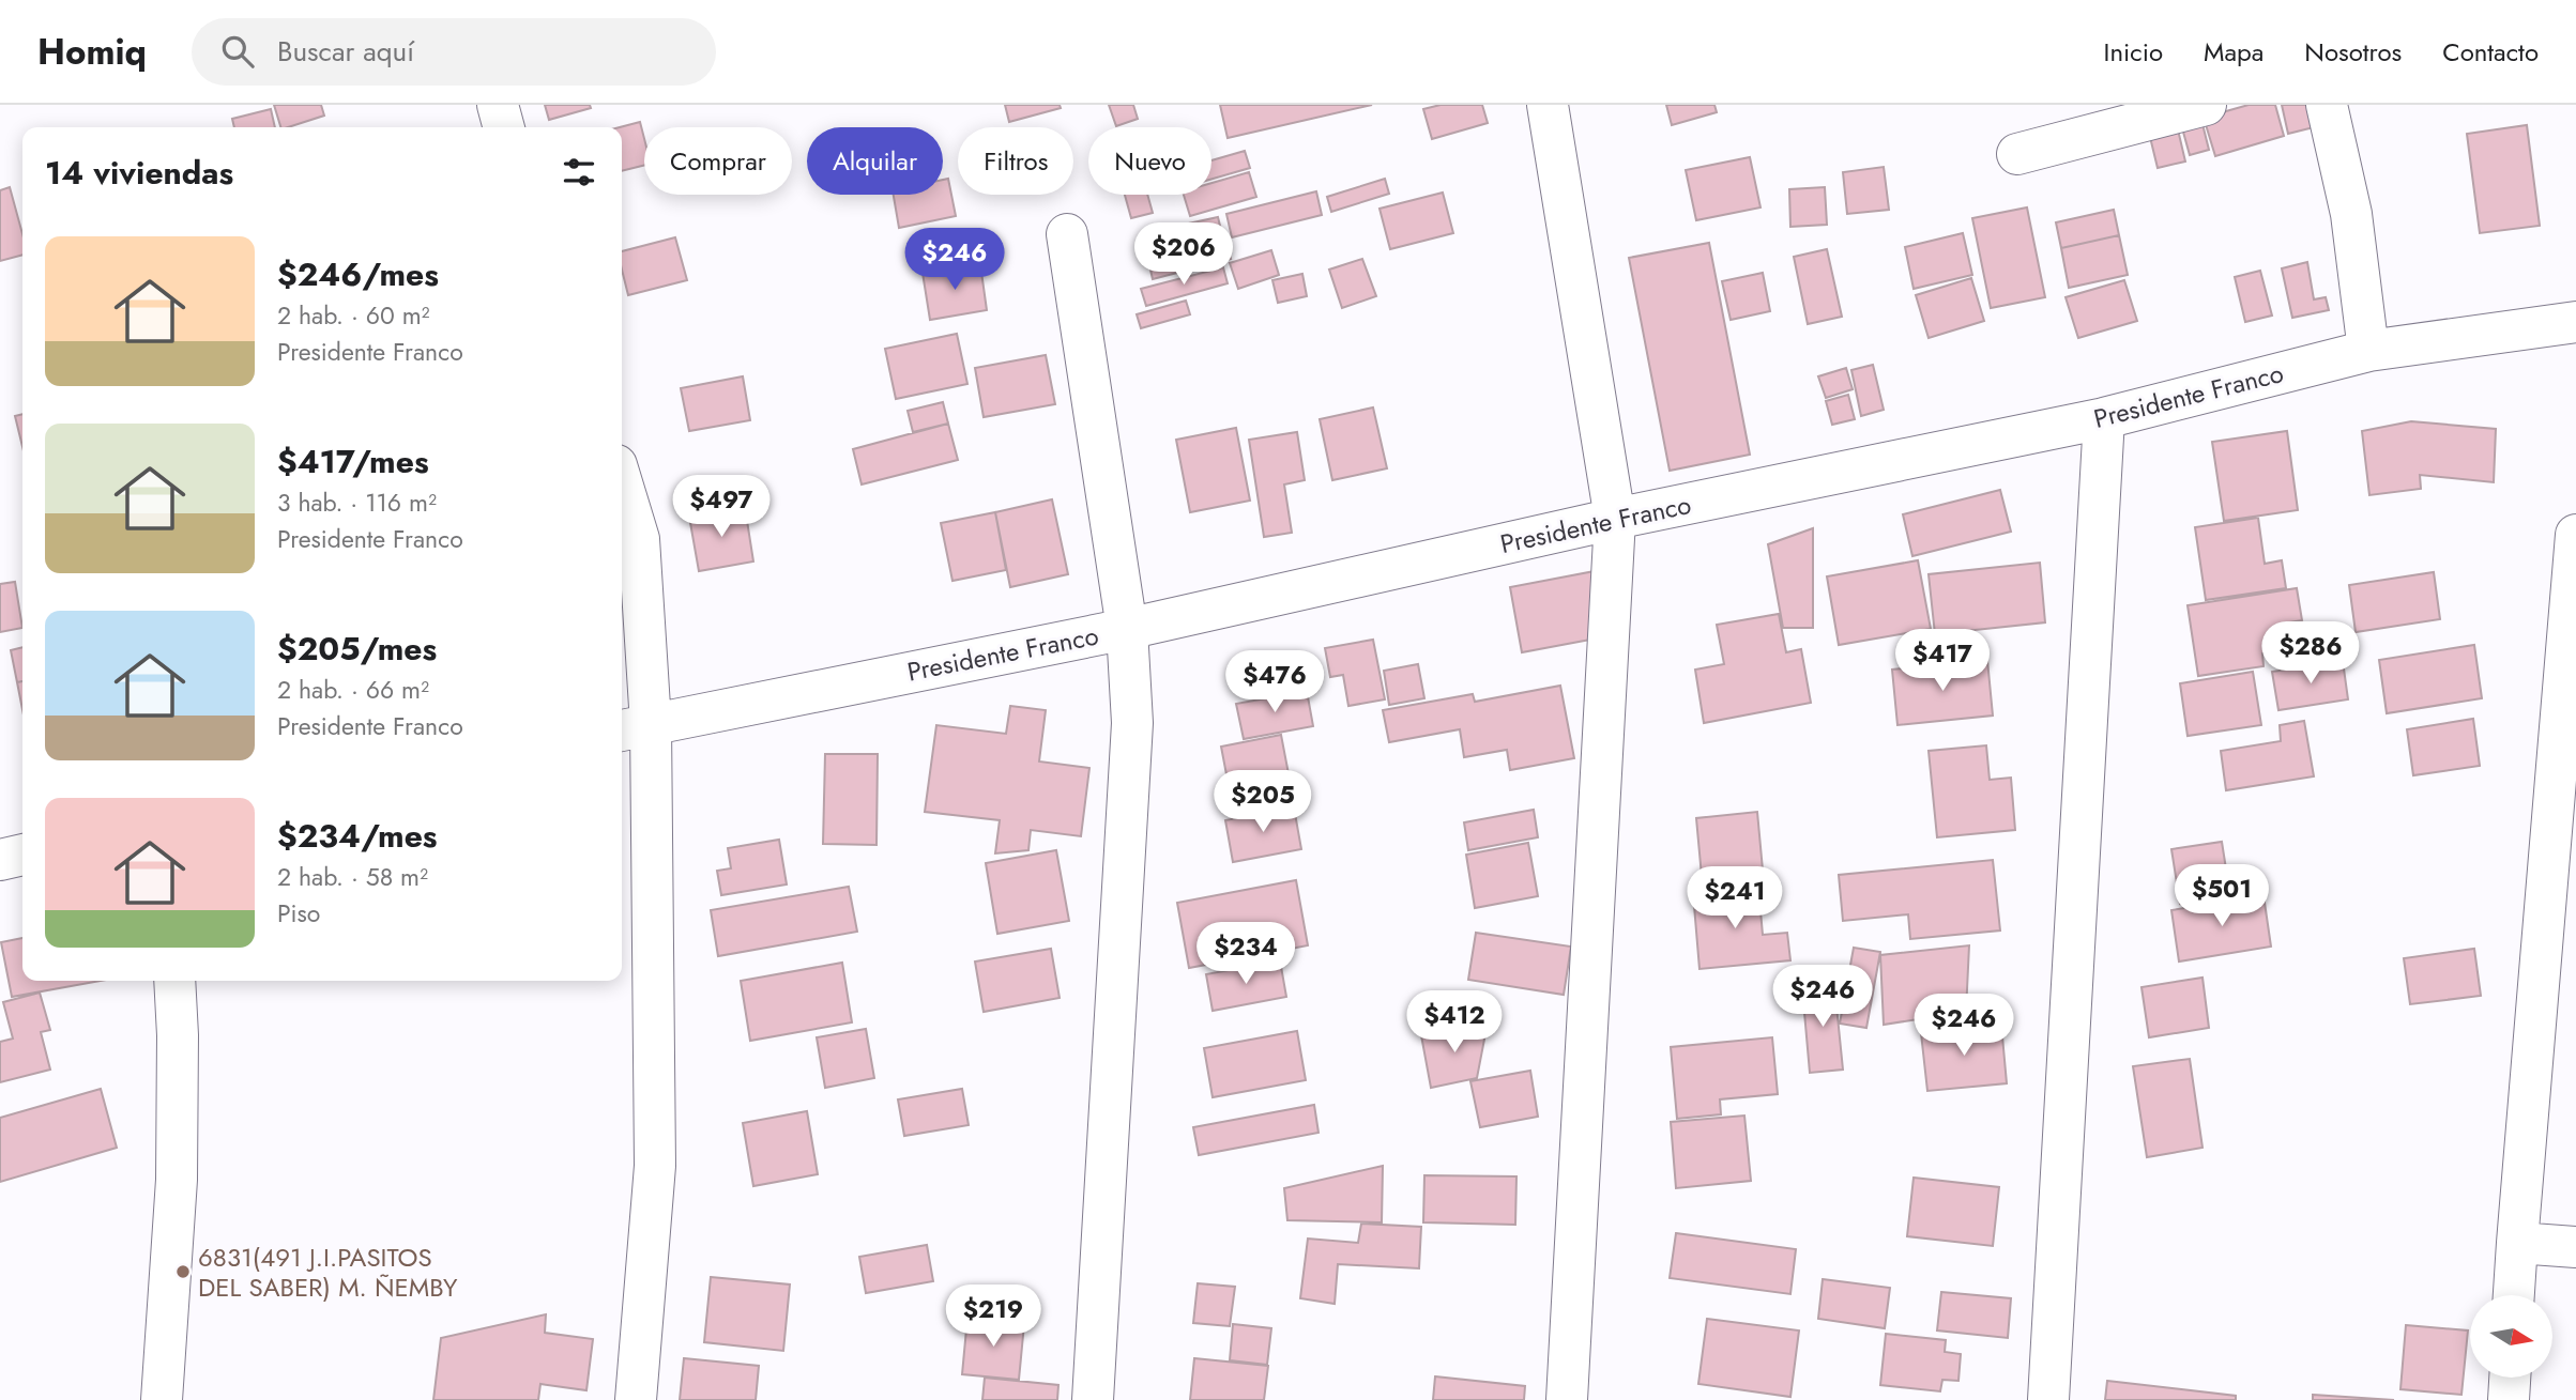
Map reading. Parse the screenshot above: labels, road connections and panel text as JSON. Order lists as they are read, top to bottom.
{
  "streets": {
    "street": ["Presidente Franco"]
  },
  "places": ["6831(491 J.I.PASITOS DEL SABER) M. ÑEMBY"],
  "north": "right",
  "page": {
    "header": "Homiq",
    "search": "Buscar aquí",
    "nav": [
      "Inicio",
      "Mapa",
      "Nosotros",
      "Contacto"
    ],
    "chip": [
      "Comprar",
      "Alquilar",
      "Filtros",
      "Nuevo"
    ],
    "heading": "14 viviendas",
    "list": [
      {
        "name": "$246/mes",
        "note": "2 hab. · 60 m² · Presidente Franco"
      },
      {
        "name": "$417/mes",
        "note": "3 hab. · 116 m² · Presidente Franco"
      },
      {
        "name": "$205/mes",
        "note": "2 hab. · 66 m² · Presidente Franco"
      },
      {
        "name": "$234/mes",
        "note": "2 hab. · 58 m² · Piso"
      }
    ],
    "price": [
      "$206",
      "$246",
      "$497",
      "$286",
      "$417",
      "$476",
      "$205",
      "$501",
      "$241",
      "$234",
      "$246",
      "$412",
      "$246",
      "$219"
    ]
  }
}
